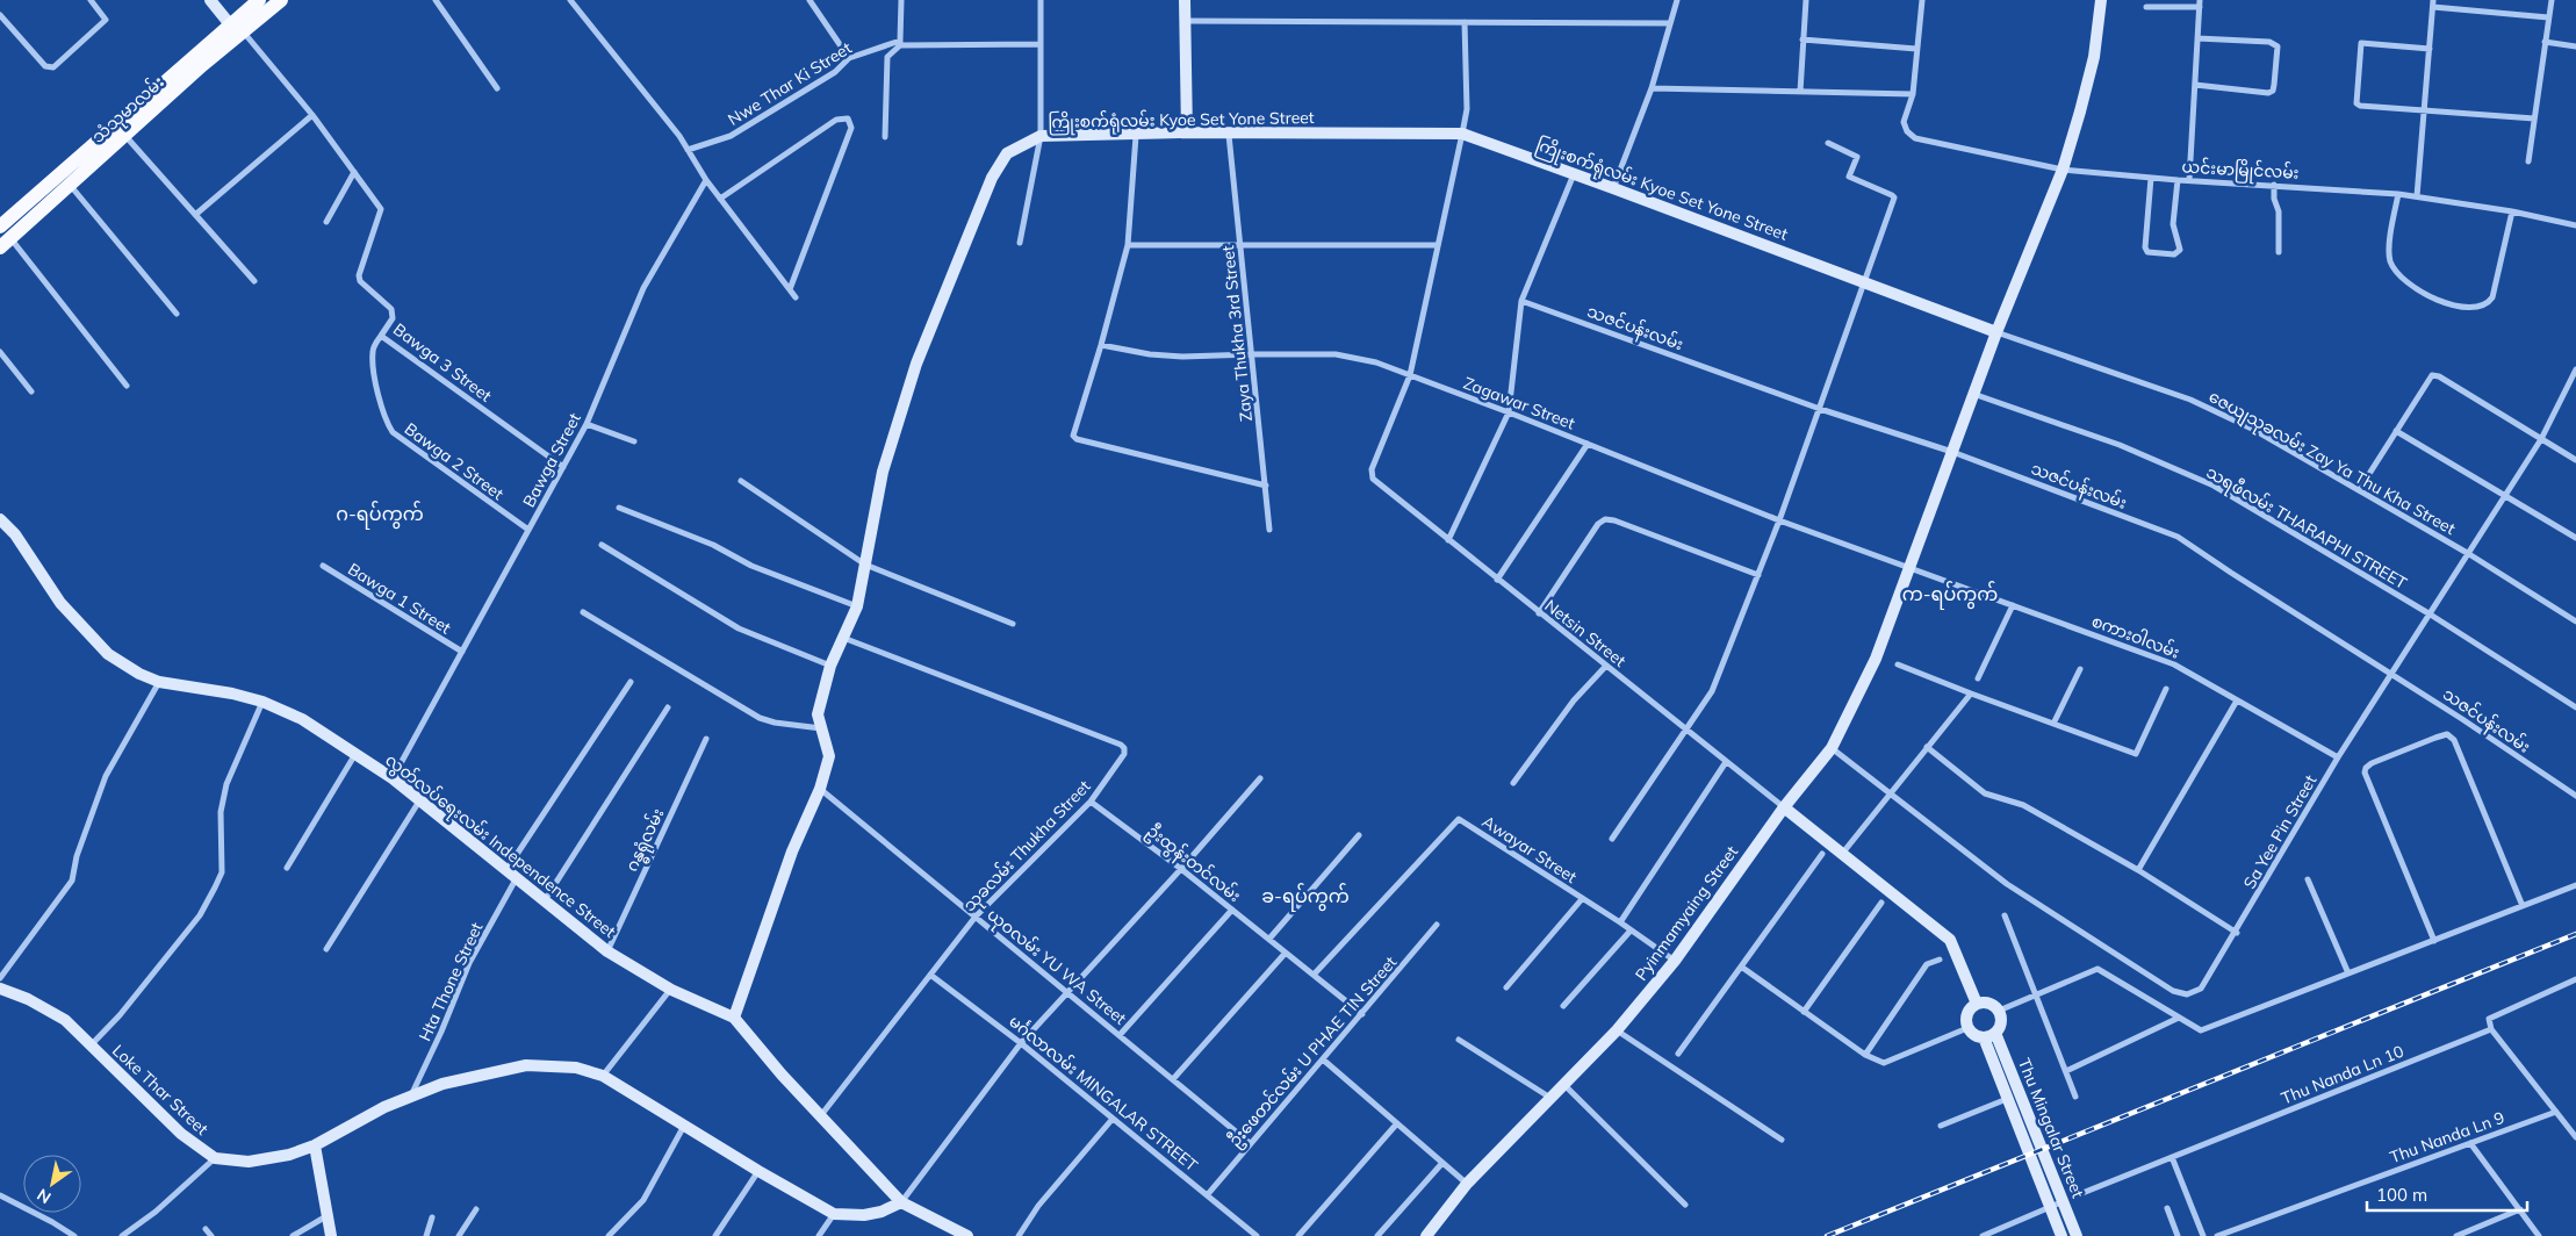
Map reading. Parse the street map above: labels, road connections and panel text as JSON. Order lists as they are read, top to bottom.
{
  "streets": {
    "main road": ["သံသုမာလမ်း"],
    "street": [
      "Nwe Thar Ki Street",
      "ကြိုးစက်ရုံလမ်း Kyoe Set Yone Street",
      "ယင်းမာမြိုင်လမ်း",
      "သဇင်ပန်းလမ်း",
      "Zaya Thukha 3rd Street",
      "Bawga 3 Street",
      "Zagawar Street",
      "Bawga Street",
      "Bawga 2 Street",
      "ဇေယျသုခလမ်း Zay Ya Thu Kha Street",
      "သရဖီလမ်း THARAPHI STREET",
      "Bawga 1 Street",
      "Netsin Street",
      "စကားဝါလမ်း",
      "Sa Yee Pin Street",
      "ဂန္ဓရုံလမ်း",
      "လွတ်လပ်ရေးလမ်း Independence Street",
      "သုခလမ်း Thukha Street",
      "Awayar Street",
      "ဦးထွန်းတင်လမ်း",
      "Pyinmamyaing Street",
      "ယုဝလမ်း YU WA Street",
      "Hta Thone Street",
      "ဦးဖေတင်လမ်း U PHAE TIN Street",
      "Thu Nanda Ln 10",
      "Loke Thar Street",
      "မင်္ဂလာလမ်း MINGALAR STREET",
      "Thu Mingalar Street",
      "Thu Nanda Ln 9"
    ]
  },
  "crossings": [
    ["သံသုမာလမ်း", "Bawga 3 Street"],
    ["ကြိုးစက်ရုံလမ်း Kyoe Set Yone Street", "Zaya Thukha 3rd Street"],
    ["ကြိုးစက်ရုံလမ်း Kyoe Set Yone Street", "ဇေယျသုခလမ်း Zay Ya Thu Kha Street"],
    ["ကြိုးစက်ရုံလမ်း Kyoe Set Yone Street", "လွတ်လပ်ရေးလမ်း Independence Street"],
    ["ကြိုးစက်ရုံလမ်း Kyoe Set Yone Street", "သုခလမ်း Thukha Street"],
    ["ကြိုးစက်ရုံလမ်း Kyoe Set Yone Street", "Pyinmamyaing Street"],
    ["ကြိုးစက်ရုံလမ်း Kyoe Set Yone Street", "ယုဝလမ်း YU WA Street"],
    ["ယင်းမာမြိုင်လမ်း", "Pyinmamyaing Street"],
    ["သဇင်ပန်းလမ်း", "Sa Yee Pin Street"],
    ["သဇင်ပန်းလမ်း", "Pyinmamyaing Street"],
    ["Zaya Thukha 3rd Street", "Zagawar Street"],
    ["Bawga 3 Street", "Bawga Street"],
    ["Bawga 3 Street", "Bawga 2 Street"],
    ["Zagawar Street", "Netsin Street"],
    ["Zagawar Street", "စကားဝါလမ်း"],
    ["Zagawar Street", "Pyinmamyaing Street"],
    ["Bawga Street", "Bawga 2 Street"],
    ["Bawga Street", "Bawga 1 Street"],
    ["Bawga Street", "လွတ်လပ်ရေးလမ်း Independence Street"],
    ["ဇေယျသုခလမ်း Zay Ya Thu Kha Street", "Sa Yee Pin Street"],
    ["ဇေယျသုခလမ်း Zay Ya Thu Kha Street", "Pyinmamyaing Street"],
    ["သရဖီလမ်း THARAPHI STREET", "Sa Yee Pin Street"],
    ["သရဖီလမ်း THARAPHI STREET", "Pyinmamyaing Street"],
    ["Netsin Street", "Pyinmamyaing Street"],
    ["စကားဝါလမ်း", "Sa Yee Pin Street"],
    ["စကားဝါလမ်း", "Pyinmamyaing Street"],
    ["Sa Yee Pin Street", "Pyinmamyaing Street"],
    ["ဂန္ဓရုံလမ်း", "လွတ်လပ်ရေးလမ်း Independence Street"],
    ["လွတ်လပ်ရေးလမ်း Independence Street", "သုခလမ်း Thukha Street"],
    ["လွတ်လပ်ရေးလမ်း Independence Street", "Hta Thone Street"],
    ["သုခလမ်း Thukha Street", "ဦးထွန်းတင်လမ်း"],
    ["သုခလမ်း Thukha Street", "ယုဝလမ်း YU WA Street"],
    ["သုခလမ်း Thukha Street", "မင်္ဂလာလမ်း MINGALAR STREET"],
    ["Awayar Street", "ဦးထွန်းတင်လမ်း"],
    ["Awayar Street", "Pyinmamyaing Street"],
    ["ဦးထွန်းတင်လမ်း", "ဦးဖေတင်လမ်း U PHAE TIN Street"],
    ["ယုဝလမ်း YU WA Street", "ဦးဖေတင်လမ်း U PHAE TIN Street"],
    ["ဦးဖေတင်လမ်း U PHAE TIN Street", "မင်္ဂလာလမ်း MINGALAR STREET"]
  ],
  "districts": ["ဂ-ရပ်ကွက်", "က-ရပ်ကွက်", "ခ-ရပ်ကွက်"],
  "scale_bar": "100 m",
  "north": "bottom left"
}
